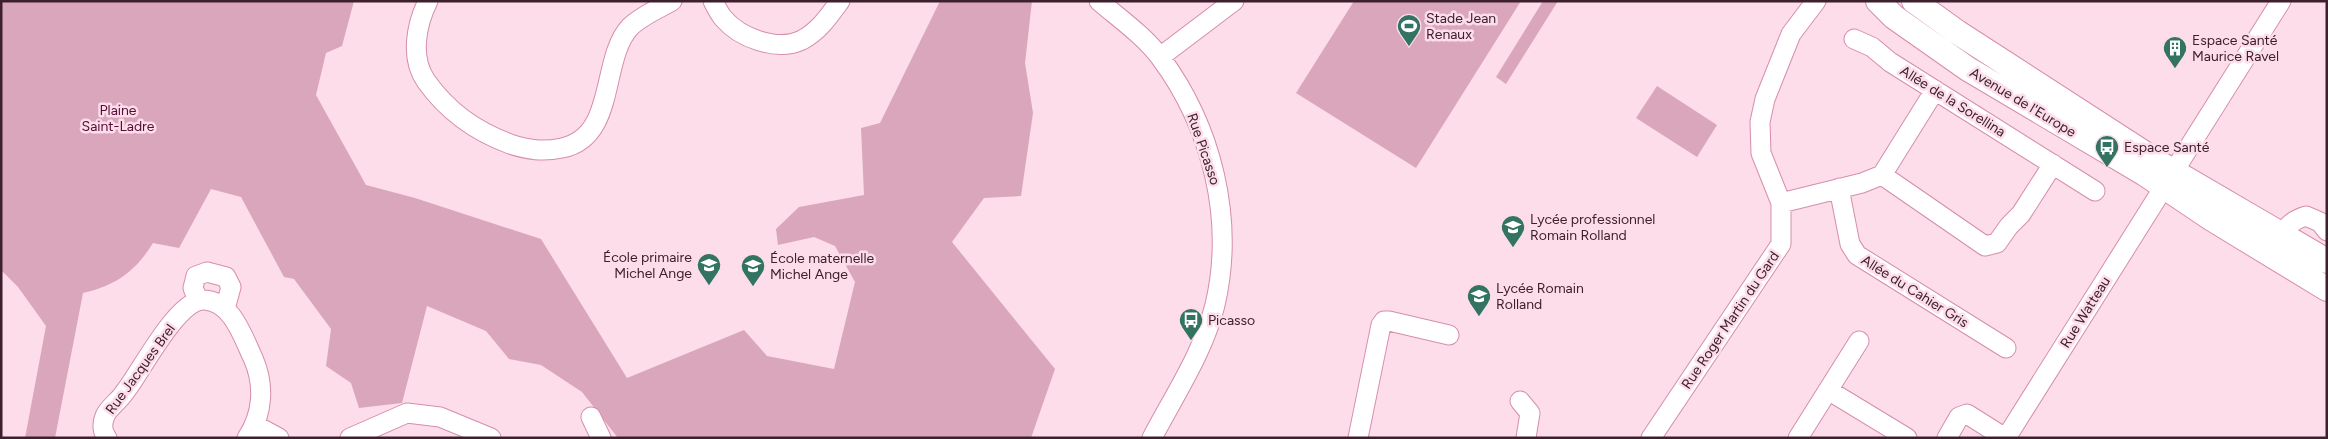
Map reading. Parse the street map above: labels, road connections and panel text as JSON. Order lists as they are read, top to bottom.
{
  "streets": {
    "main road": ["Avenue de l'Europe"],
    "street": [
      "Allée de la Sorellina",
      "Rue Picasso",
      "Allée du Cahier Gris",
      "Rue Watteau",
      "Rue Roger Martin du Gard",
      "Rue Jacques Brel"
    ]
  },
  "crossings": [
    ["Avenue de l'Europe", "Rue Watteau"]
  ],
  "parks": ["Plaine Saint-Ladre"],
  "places": {
    "sports": ["Stade Jean Renaux"],
    "building": ["Espace Santé Maurice Ravel"],
    "bus stop": ["Espace Santé", "Picasso"],
    "school or university": [
      "Lycée professionnel Romain Rolland",
      "École primaire Michel Ange",
      "École maternelle Michel Ange",
      "Lycée Romain Rolland"
    ]
  }
}
